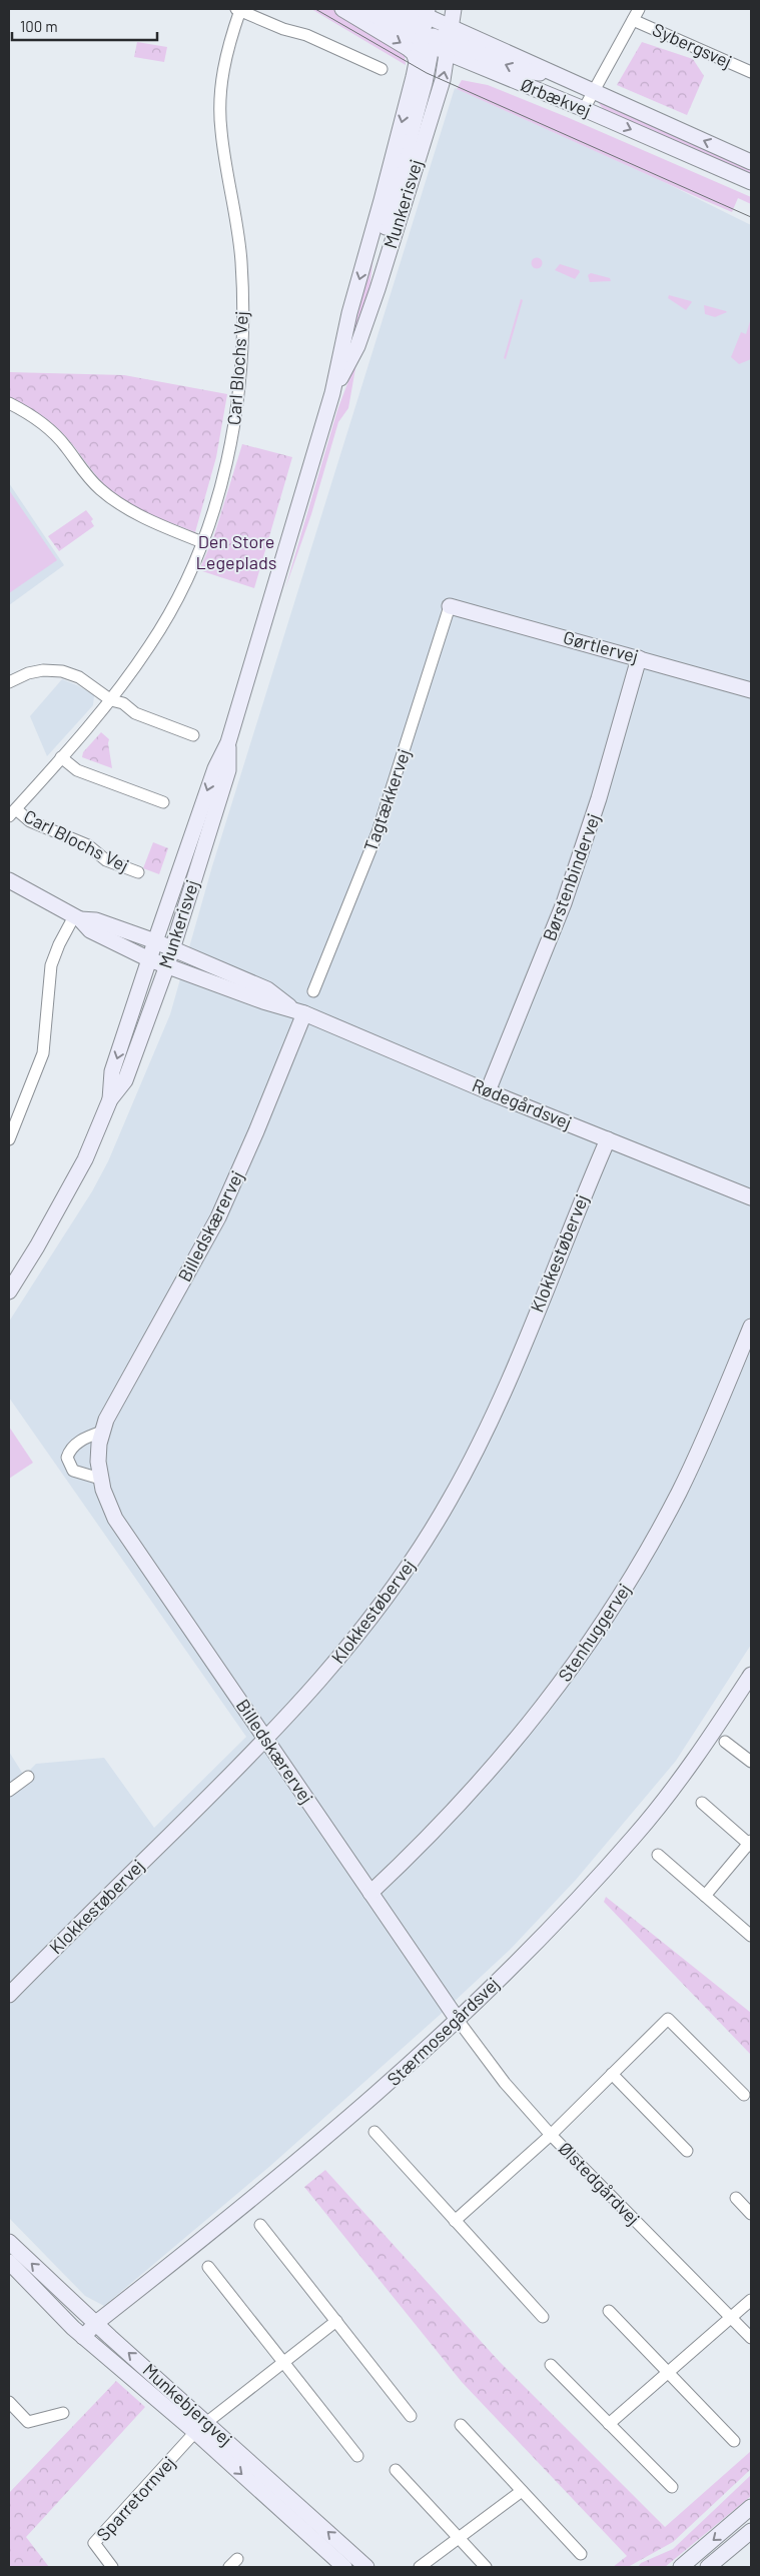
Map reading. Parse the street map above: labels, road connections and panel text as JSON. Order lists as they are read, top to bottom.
{
  "streets": {
    "street": [
      "Sybergsvej",
      "Ørbækvej",
      "Munkerisvej",
      "Carl Blochs Vej",
      "Gørtlervej",
      "Tagtækkervej",
      "Børstenbindervej",
      "Rødegårdsvej",
      "Billedskærervej",
      "Klokkestøbervej",
      "Stenhuggervej",
      "Stærmosegårdsvej",
      "Ølstedgårdvej",
      "Munkebjergvej",
      "Sparretornvej"
    ]
  },
  "crossings": [
    ["Ørbækvej", "Munkerisvej"],
    ["Munkerisvej", "Rødegårdsvej"],
    ["Gørtlervej", "Tagtækkervej"],
    ["Gørtlervej", "Børstenbindervej"],
    ["Børstenbindervej", "Rødegårdsvej"],
    ["Rødegårdsvej", "Billedskærervej"],
    ["Rødegårdsvej", "Klokkestøbervej"],
    ["Billedskærervej", "Klokkestøbervej"],
    ["Billedskærervej", "Stenhuggervej"],
    ["Billedskærervej", "Stærmosegårdsvej"],
    ["Billedskærervej", "Ølstedgårdvej"],
    ["Stærmosegårdsvej", "Ølstedgårdvej"],
    ["Stærmosegårdsvej", "Munkebjergvej"],
    ["Munkebjergvej", "Sparretornvej"]
  ],
  "parks": ["Den Store Legeplads"],
  "scale_bar": "100 m"
}
